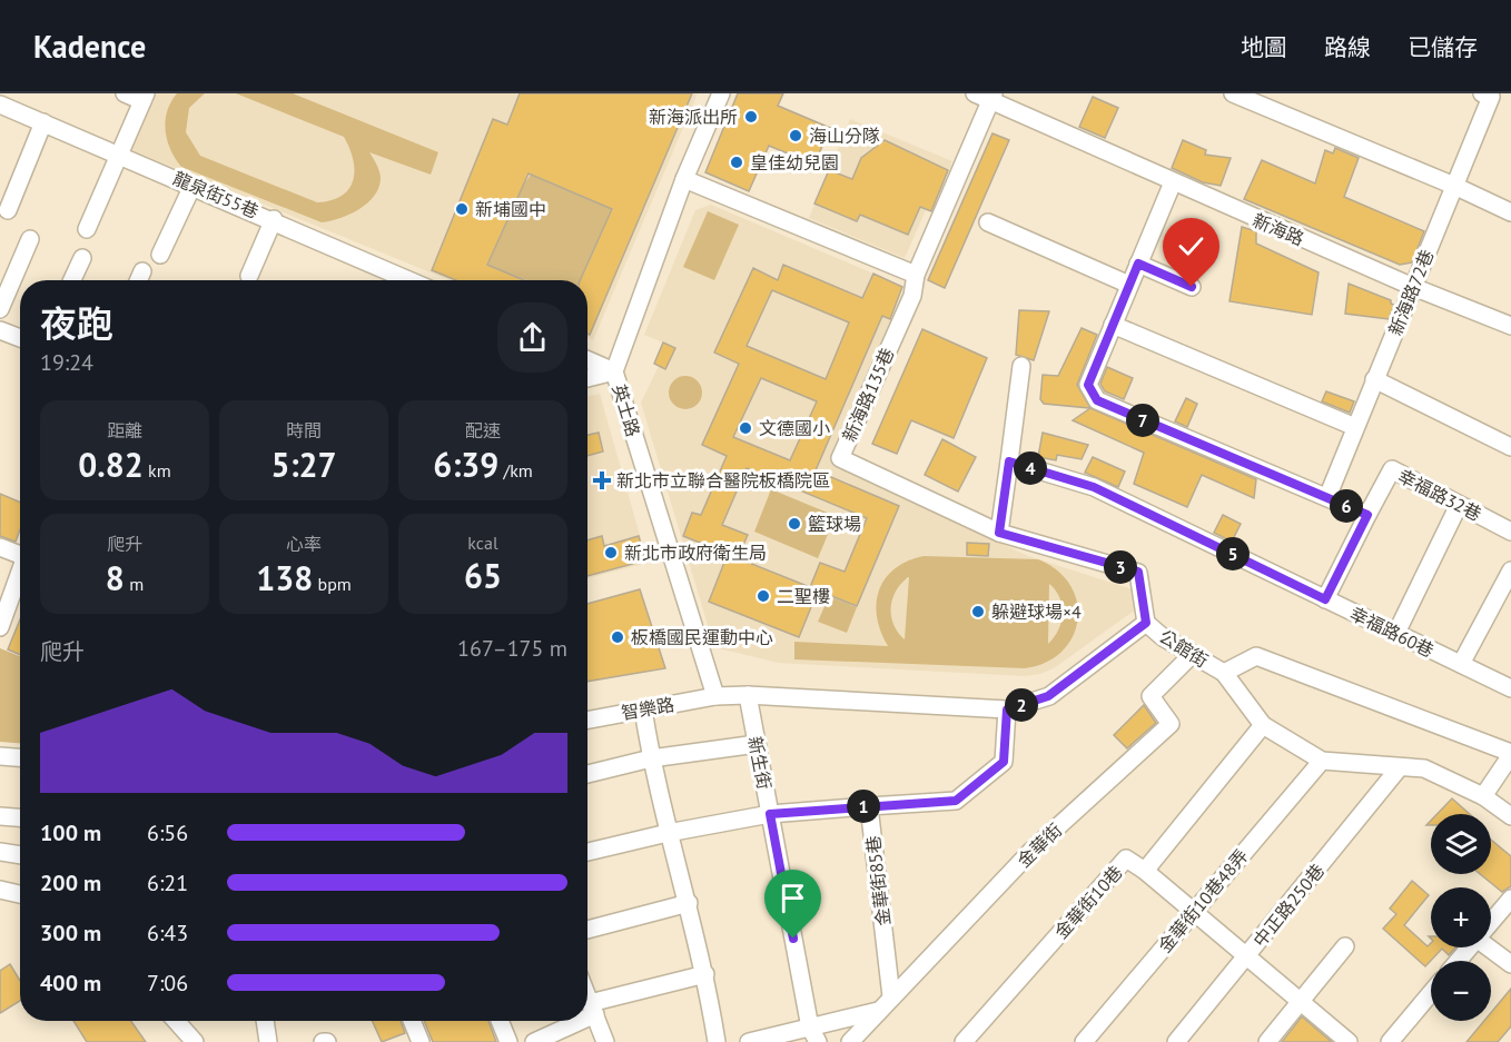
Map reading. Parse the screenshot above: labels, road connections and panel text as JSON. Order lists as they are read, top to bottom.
{
  "streets": {
    "street": [
      "龍泉街55巷",
      "新海路",
      "新海路72巷",
      "新海路135巷",
      "英士路",
      "幸福路32巷",
      "幸福路60巷",
      "公館街",
      "智樂路",
      "新生街",
      "金華街",
      "金華街85巷",
      "金華街10巷48弄",
      "金華街10巷",
      "中正路250巷"
    ]
  },
  "crossings": [
    ["新海路", "新海路72巷"],
    ["新海路", "新海路135巷"],
    ["新海路135巷", "公館街"],
    ["英士路", "公館街"],
    ["英士路", "智樂路"],
    ["公館街", "智樂路"],
    ["公館街", "新生街"],
    ["公館街", "金華街"],
    ["公館街", "金華街10巷48弄"],
    ["公館街", "金華街10巷"],
    ["公館街", "中正路250巷"],
    ["金華街", "金華街85巷"]
  ],
  "places": {
    "other": [
      "新海派出所",
      "海山分隊",
      "皇佳幼兒園",
      "新埔國中",
      "文德國小",
      "籃球場",
      "新北市政府衛生局",
      "二聖樓",
      "躲避球場×4",
      "板橋國民運動中心"
    ],
    "health": ["新北市立聯合醫院板橋院區"]
  },
  "page": {
    "header": "Kadence",
    "nav": ["地圖", "路線", "已儲存"],
    "heading": ["夜跑", "19:24"],
    "stats": [
      ["距離", "0.82 km"],
      ["時間", "5:27"],
      ["配速", "6:39 /km"],
      ["爬升", "8 m"],
      ["心率", "138 bpm"],
      ["kcal", "65"]
    ],
    "pins": [
      "7",
      "4",
      "6",
      "5",
      "3",
      "2",
      "1"
    ],
    "chart": ["爬升", "167–175 m"],
    "list": [
      {
        "name": "100 m",
        "note": "6:56"
      },
      {
        "name": "200 m",
        "note": "6:21"
      },
      {
        "name": "300 m",
        "note": "6:43"
      },
      {
        "name": "400 m",
        "note": "7:06"
      }
    ],
    "map_buttons": ["+", "−"]
  }
}
